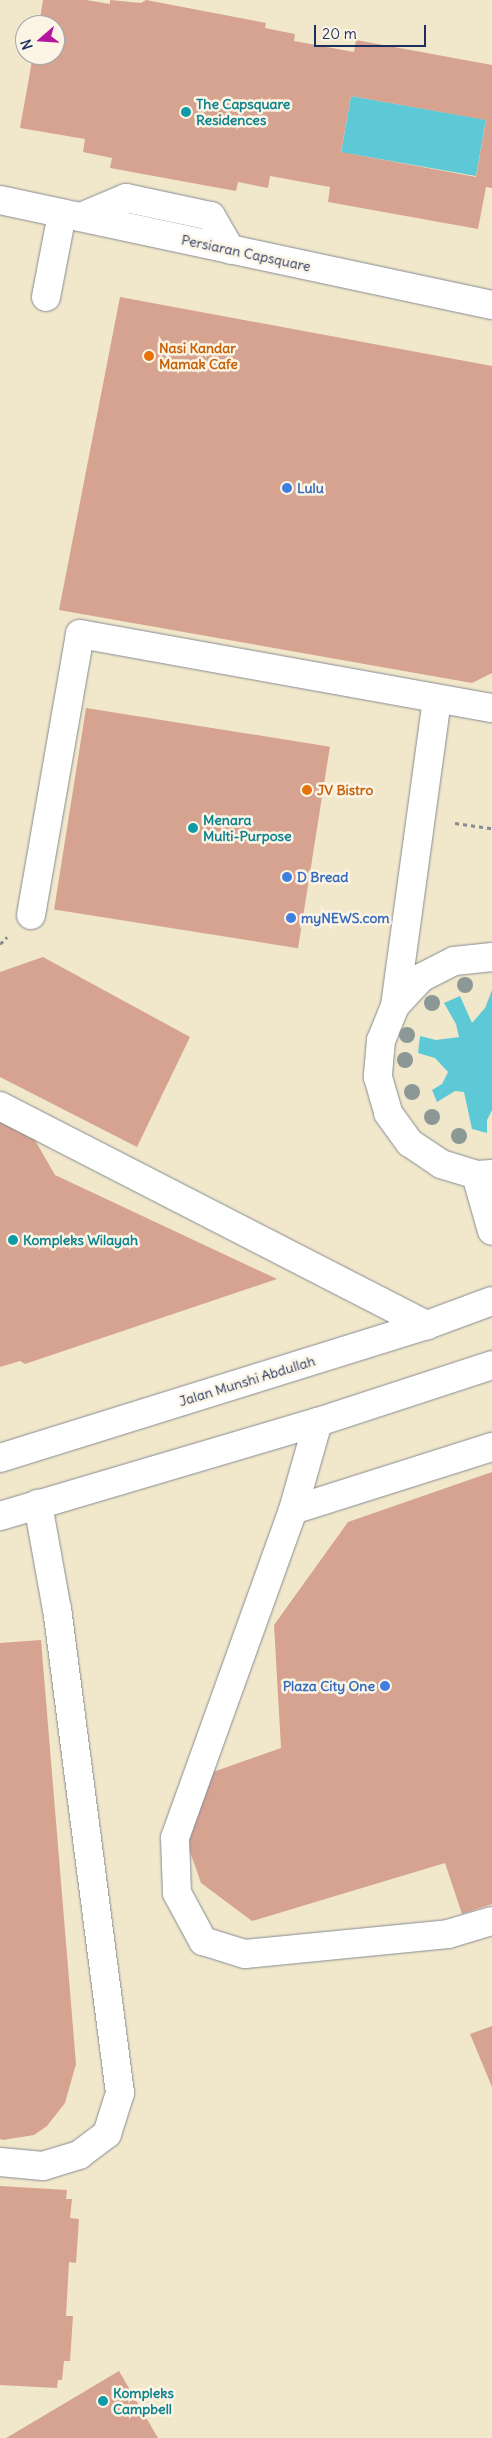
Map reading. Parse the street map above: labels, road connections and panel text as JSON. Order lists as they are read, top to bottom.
{
  "streets": {
    "street": ["Persiaran Capsquare", "Jalan Munshi Abdullah"]
  },
  "places": [
    "The Capsquare Residences",
    "Nasi Kandar Mamak Cafe",
    "Lulu",
    "JV Bistro",
    "Menara Multi-Purpose",
    "D Bread",
    "myNEWS.com",
    "Kompleks Wilayah",
    "Plaza City One",
    "Kompleks Campbell"
  ],
  "scale_bar": "20 m",
  "north": "left"
}
